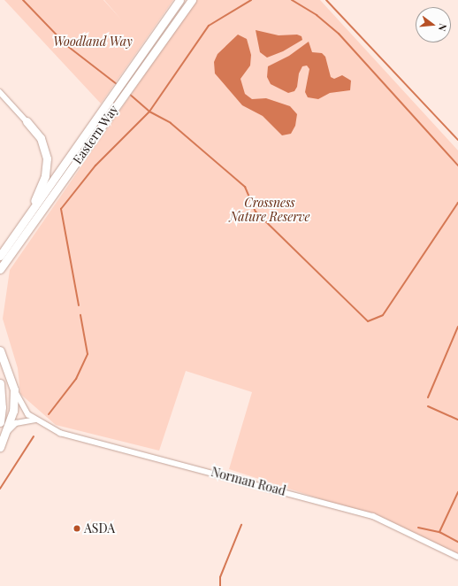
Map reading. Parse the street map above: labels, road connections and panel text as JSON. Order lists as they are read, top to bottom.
{
  "streets": {
    "main road": ["Eastern Way"],
    "street": ["Norman Road"]
  },
  "parks": ["Woodland Way", "Crossness Nature Reserve"],
  "places": ["ASDA"],
  "north": "right"
}
